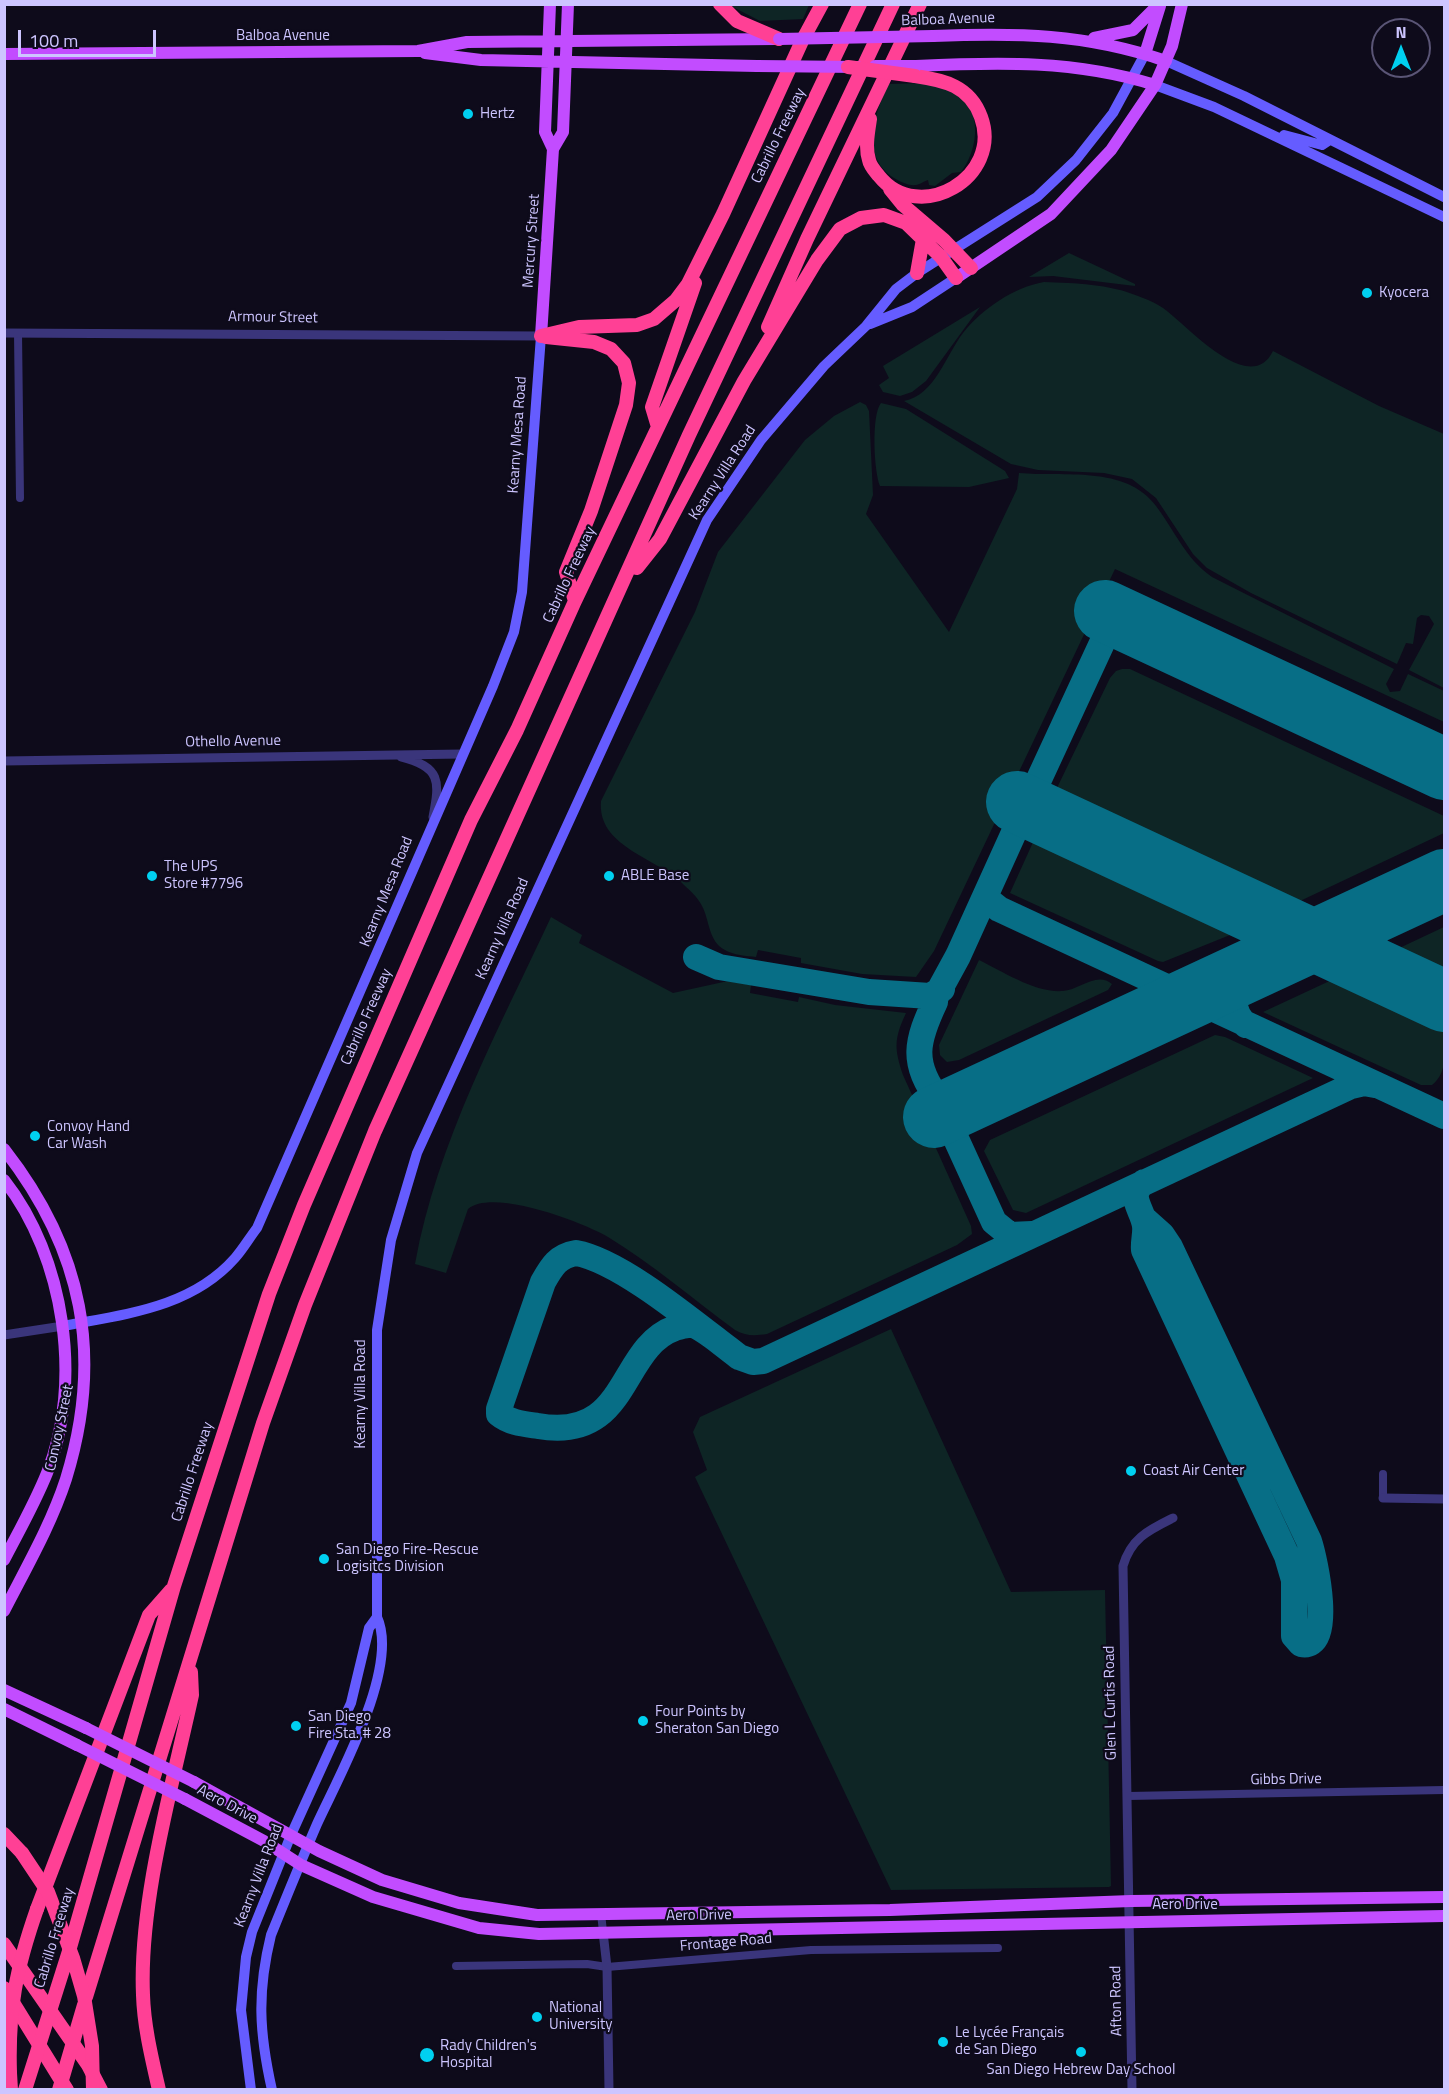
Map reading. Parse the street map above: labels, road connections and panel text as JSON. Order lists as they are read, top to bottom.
{
  "streets": {
    "highway": ["Cabrillo Freeway"],
    "main road": [
      "Balboa Avenue",
      "Mercury Street",
      "Kearny Mesa Road",
      "Kearny Villa Road",
      "Convoy Street",
      "Aero Drive"
    ],
    "street": [
      "Armour Street",
      "Othello Avenue",
      "Glen L Curtis Road",
      "Gibbs Drive",
      "Frontage Road",
      "Afton Road"
    ]
  },
  "crossings": [
    ["Balboa Avenue", "Mercury Street"],
    ["Balboa Avenue", "Kearny Villa Road"],
    ["Mercury Street", "Armour Street"],
    ["Mercury Street", "Kearny Mesa Road"],
    ["Armour Street", "Kearny Mesa Road"],
    ["Kearny Mesa Road", "Othello Avenue"],
    ["Kearny Mesa Road", "Convoy Street"],
    ["Kearny Villa Road", "Aero Drive"],
    ["Glen L Curtis Road", "Gibbs Drive"],
    ["Glen L Curtis Road", "Aero Drive"],
    ["Glen L Curtis Road", "Afton Road"],
    ["Aero Drive", "Afton Road"]
  ],
  "places": [
    "Hertz",
    "Kyocera",
    "The UPS Store #7796",
    "ABLE Base",
    "Convoy Hand Car Wash",
    "Coast Air Center",
    "San Diego Fire-Rescue Logisitcs Division",
    "Four Points by Sheraton San Diego",
    "San Diego Fire Sta. # 28",
    "National University",
    "Le Lycée Français de San Diego",
    "San Diego Hebrew Day School",
    "Rady Children's Hospital"
  ],
  "scale_bar": "100 m",
  "north": "top"
}
